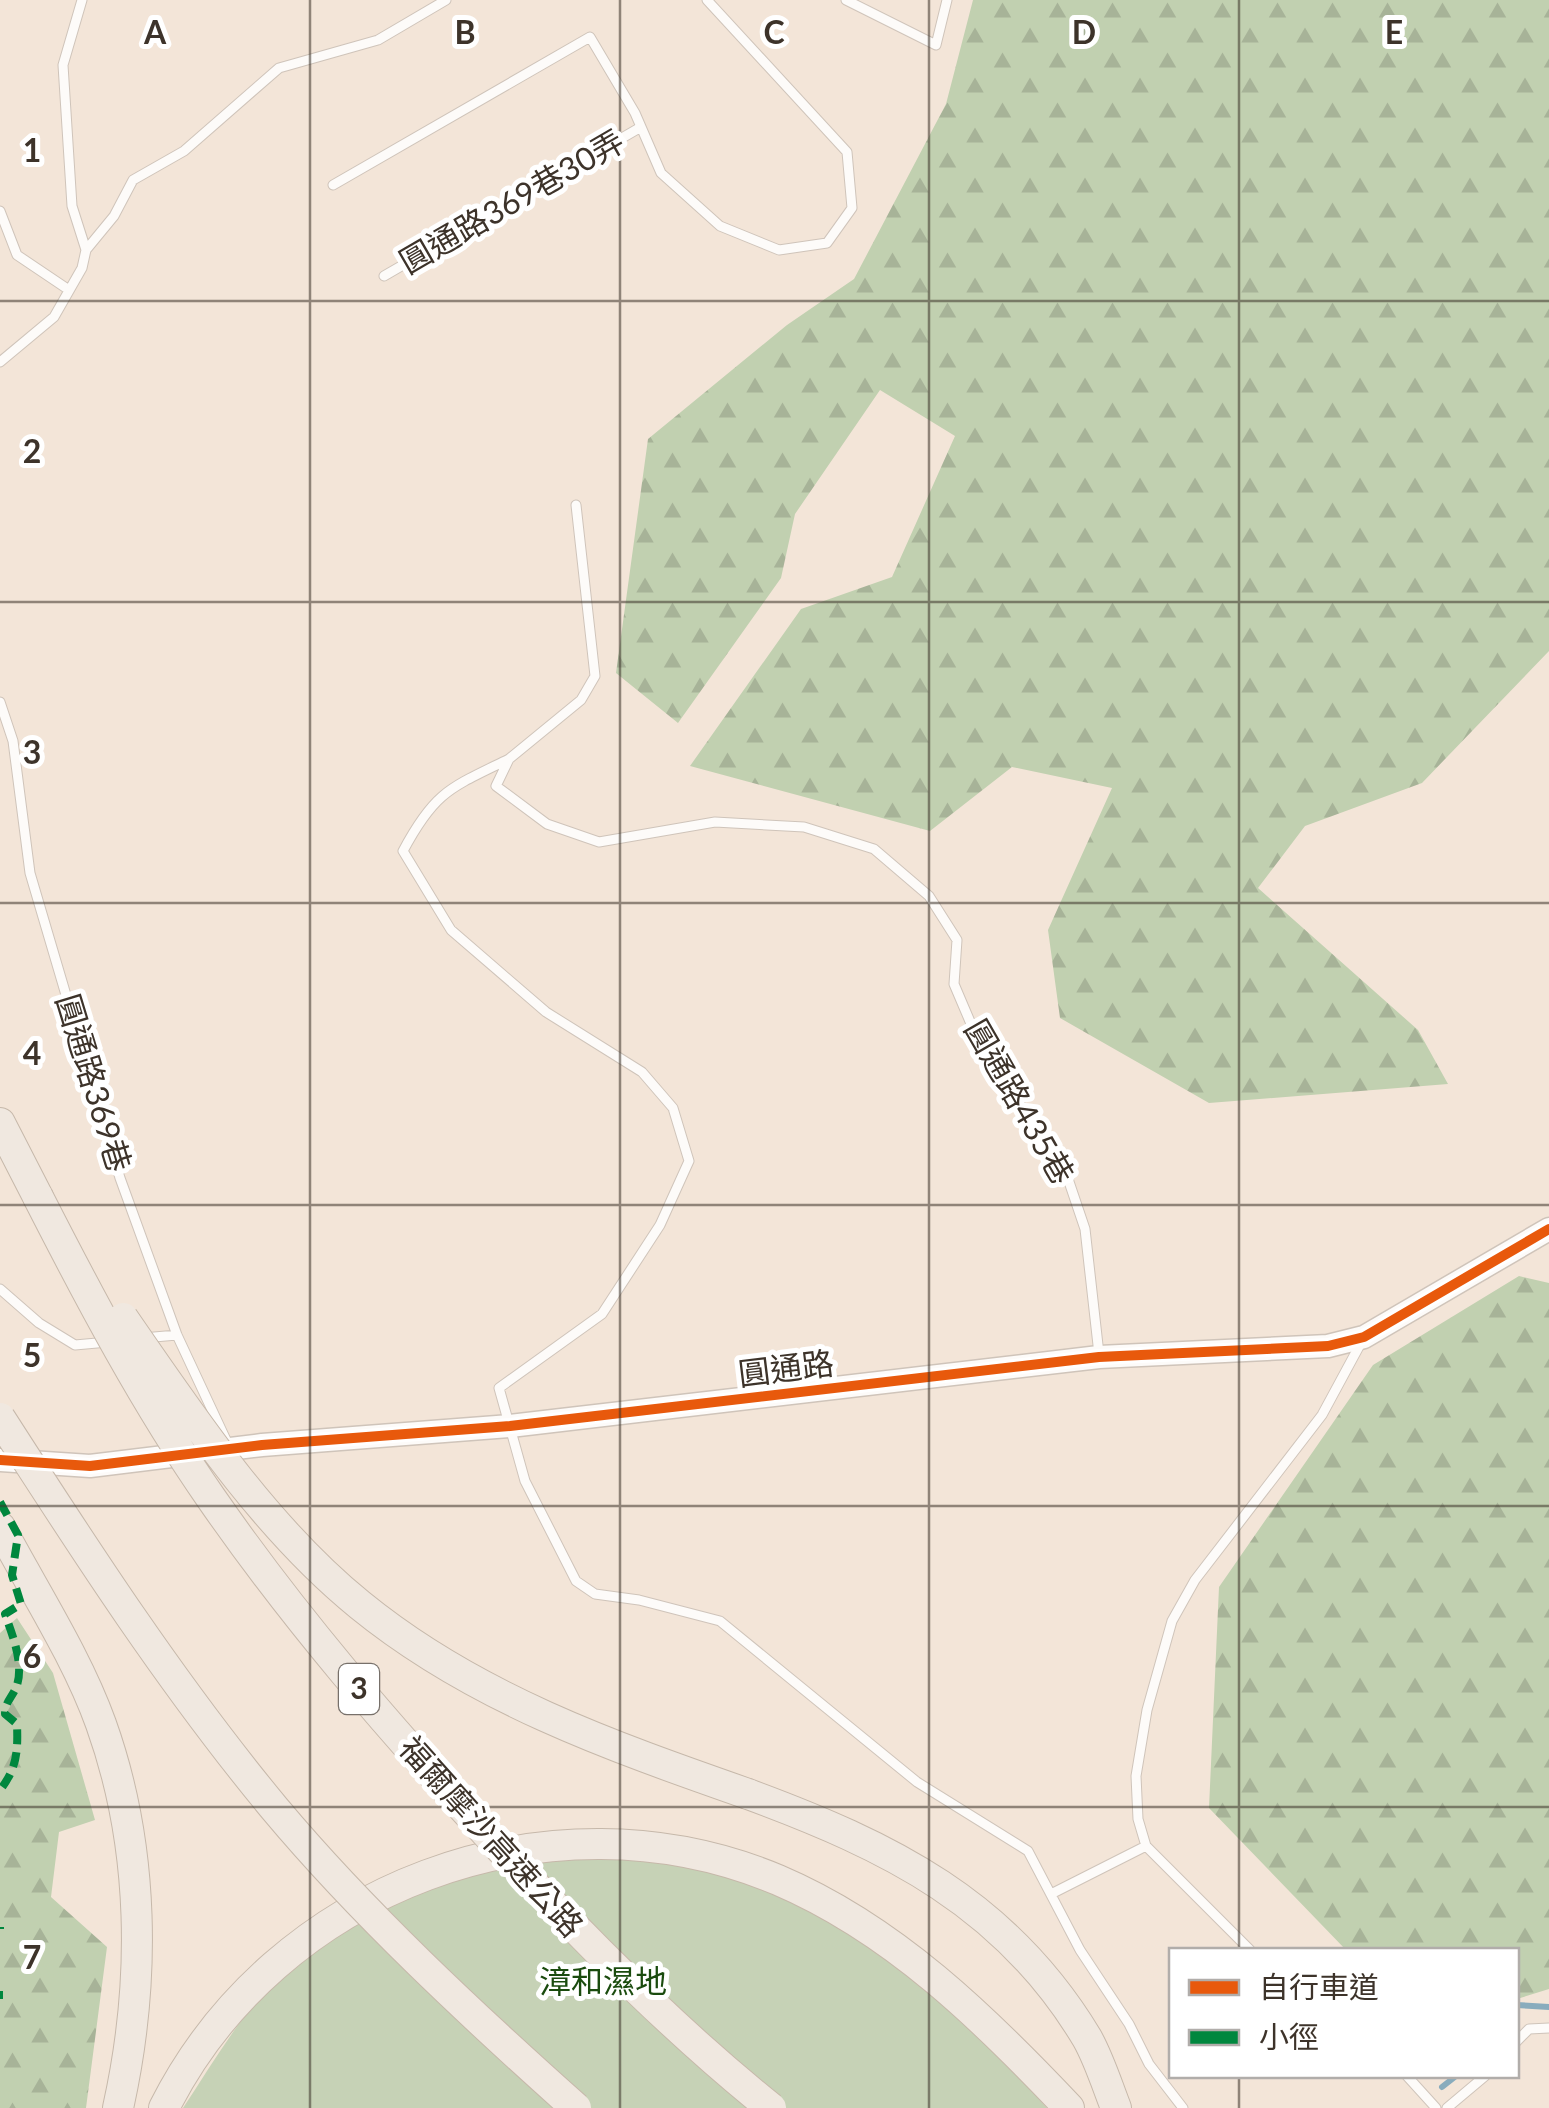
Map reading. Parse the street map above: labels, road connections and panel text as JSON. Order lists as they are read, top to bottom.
{
  "streets": {
    "highway": ["3", "福爾摩沙高速公路"],
    "street": ["圓通路"],
    "lane": ["圓通路369巷30弄", "圓通路369巷", "圓通路435巷"]
  },
  "crossings": [
    ["圓通路369巷", "圓通路"],
    ["圓通路435巷", "圓通路"]
  ],
  "parks": ["漳和濕地"],
  "legend": ["自行車道", "小徑"],
  "grid": {
    "columns": [
      "A",
      "B",
      "C",
      "D",
      "E"
    ],
    "rows": [
      "1",
      "2",
      "3",
      "4",
      "5",
      "6",
      "7"
    ]
  }
}
